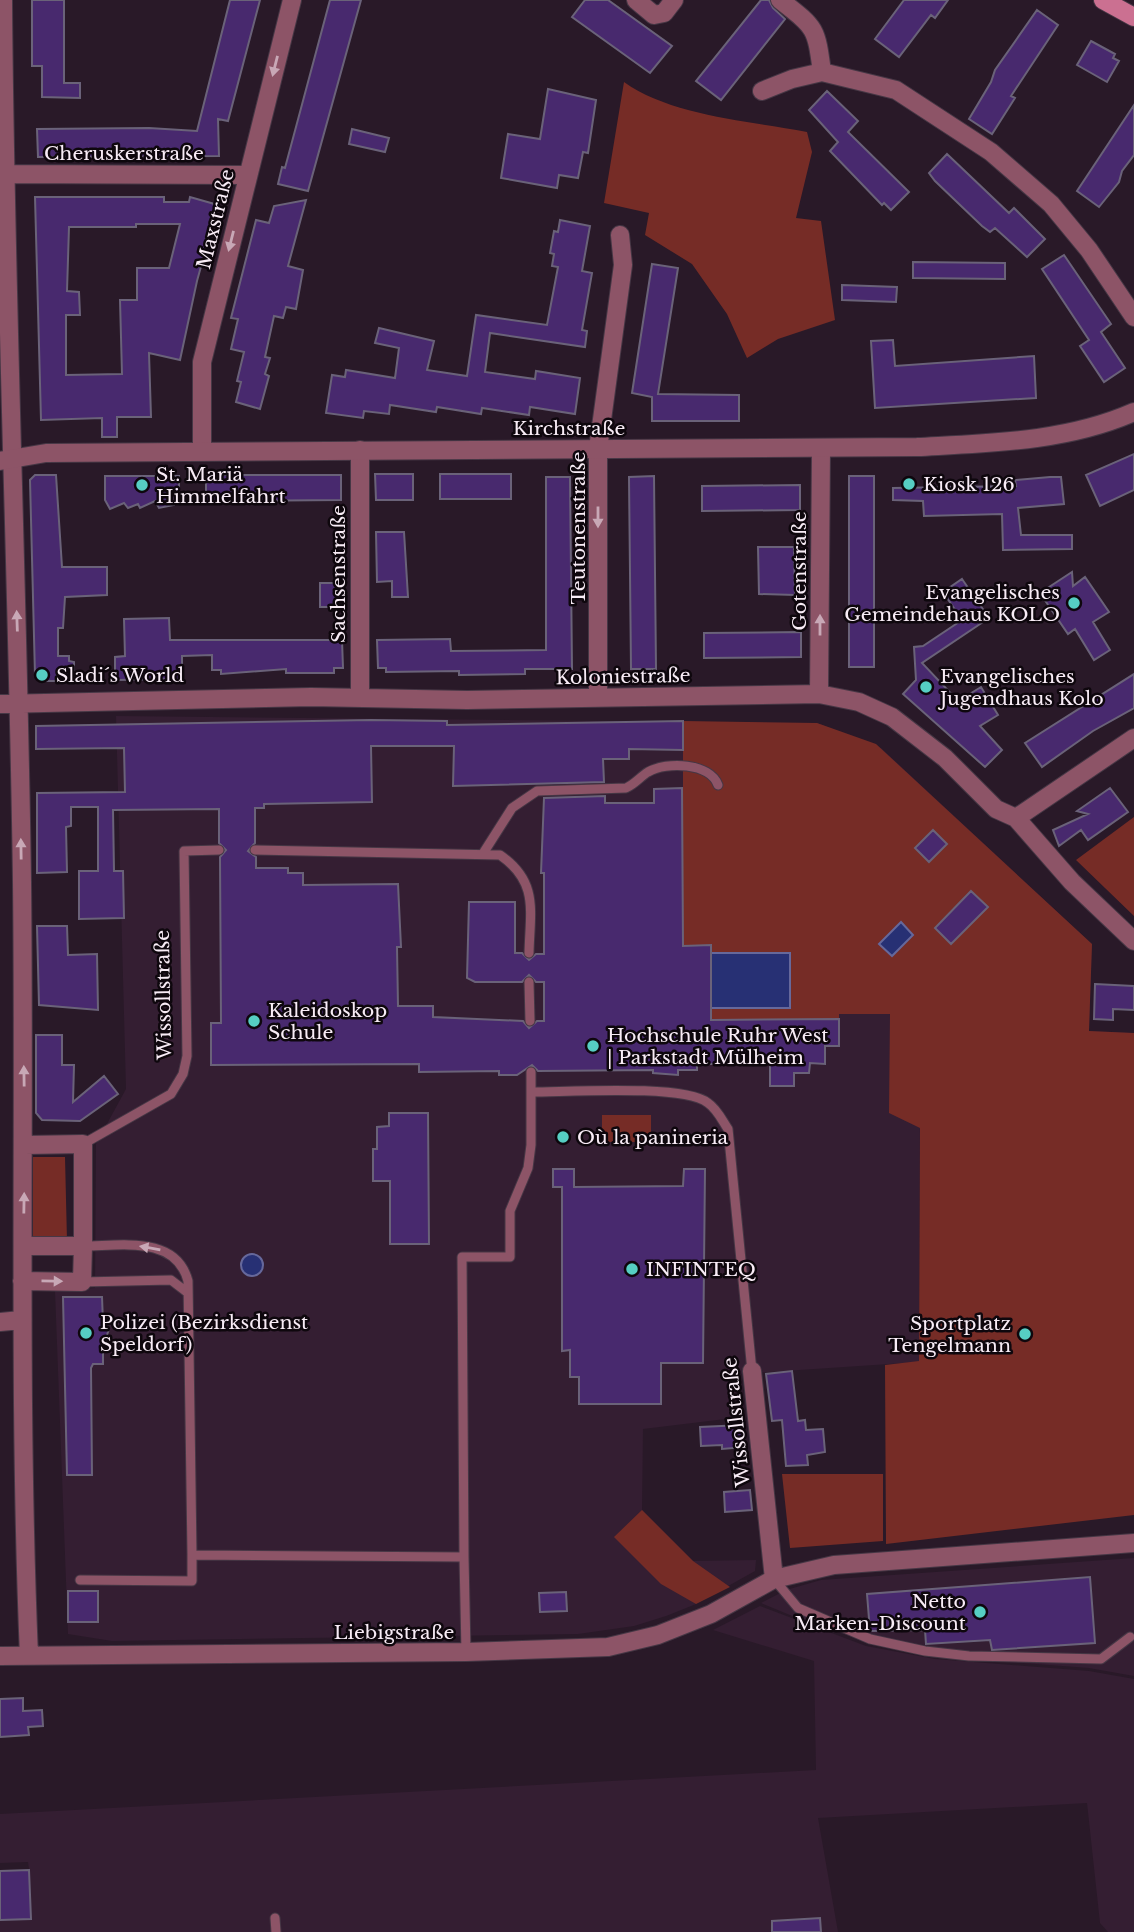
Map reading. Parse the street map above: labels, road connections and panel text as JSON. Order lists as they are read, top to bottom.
{
  "streets": {
    "street": [
      "Cheruskerstraße",
      "Maxstraße",
      "Kirchstraße",
      "Teutonenstraße",
      "Gotenstraße",
      "Sachsenstraße",
      "Koloniestraße",
      "Wissollstraße",
      "Liebigstraße"
    ]
  },
  "crossings": [
    ["Cheruskerstraße", "Maxstraße"],
    ["Maxstraße", "Kirchstraße"],
    ["Kirchstraße", "Teutonenstraße"],
    ["Kirchstraße", "Gotenstraße"],
    ["Kirchstraße", "Sachsenstraße"],
    ["Teutonenstraße", "Koloniestraße"],
    ["Gotenstraße", "Koloniestraße"],
    ["Sachsenstraße", "Koloniestraße"],
    ["Wissollstraße", "Liebigstraße"]
  ],
  "one_way": ["Maxstraße", "Teutonenstraße", "Gotenstraße"],
  "places": [
    "Kiosk 126",
    "St. Mariä Himmelfahrt",
    "Evangelisches Gemeindehaus KOLO",
    "Sladi´s World",
    "Evangelisches Jugendhaus Kolo",
    "Kaleidoskop Schule",
    "Hochschule Ruhr West | Parkstadt Mülheim",
    "Où la panineria",
    "INFINTEQ",
    "Polizei (Bezirksdienst Speldorf)",
    "Sportplatz Tengelmann",
    "Netto Marken-Discount"
  ]
}
